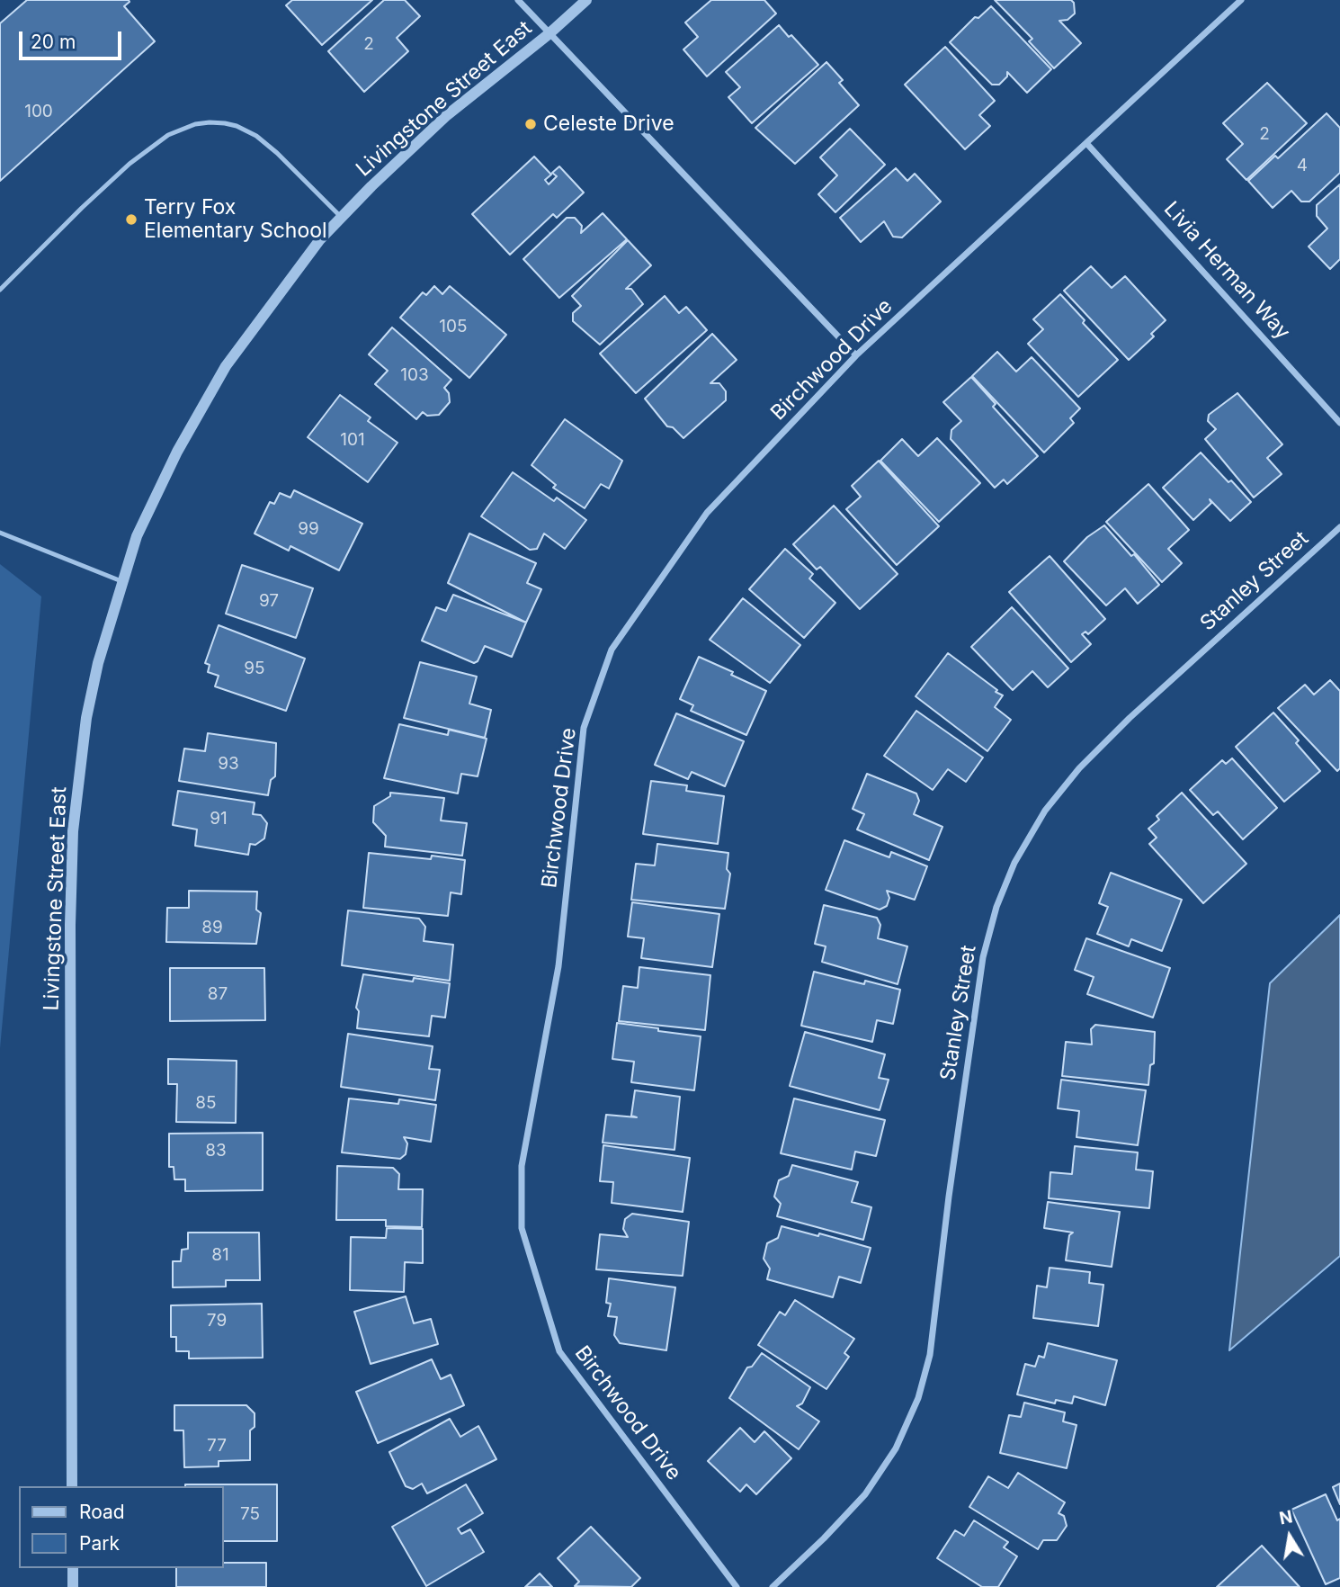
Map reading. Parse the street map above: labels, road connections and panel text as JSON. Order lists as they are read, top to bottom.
{
  "streets": {
    "street": [
      "Livingstone Street East",
      "Livia Herman Way",
      "Birchwood Drive",
      "Stanley Street"
    ]
  },
  "crossings": [
    ["Livia Herman Way", "Birchwood Drive"]
  ],
  "places": ["Celeste Drive", "Terry Fox Elementary School"],
  "house_numbers": [
    "2",
    "100",
    "2",
    "4",
    "105",
    "103",
    "101",
    "99",
    "97",
    "95",
    "93",
    "91",
    "89",
    "87",
    "85",
    "83",
    "81",
    "79",
    "77",
    "75"
  ],
  "legend": ["Road", "Park"],
  "scale_bar": "20 m",
  "north": "top"
}
